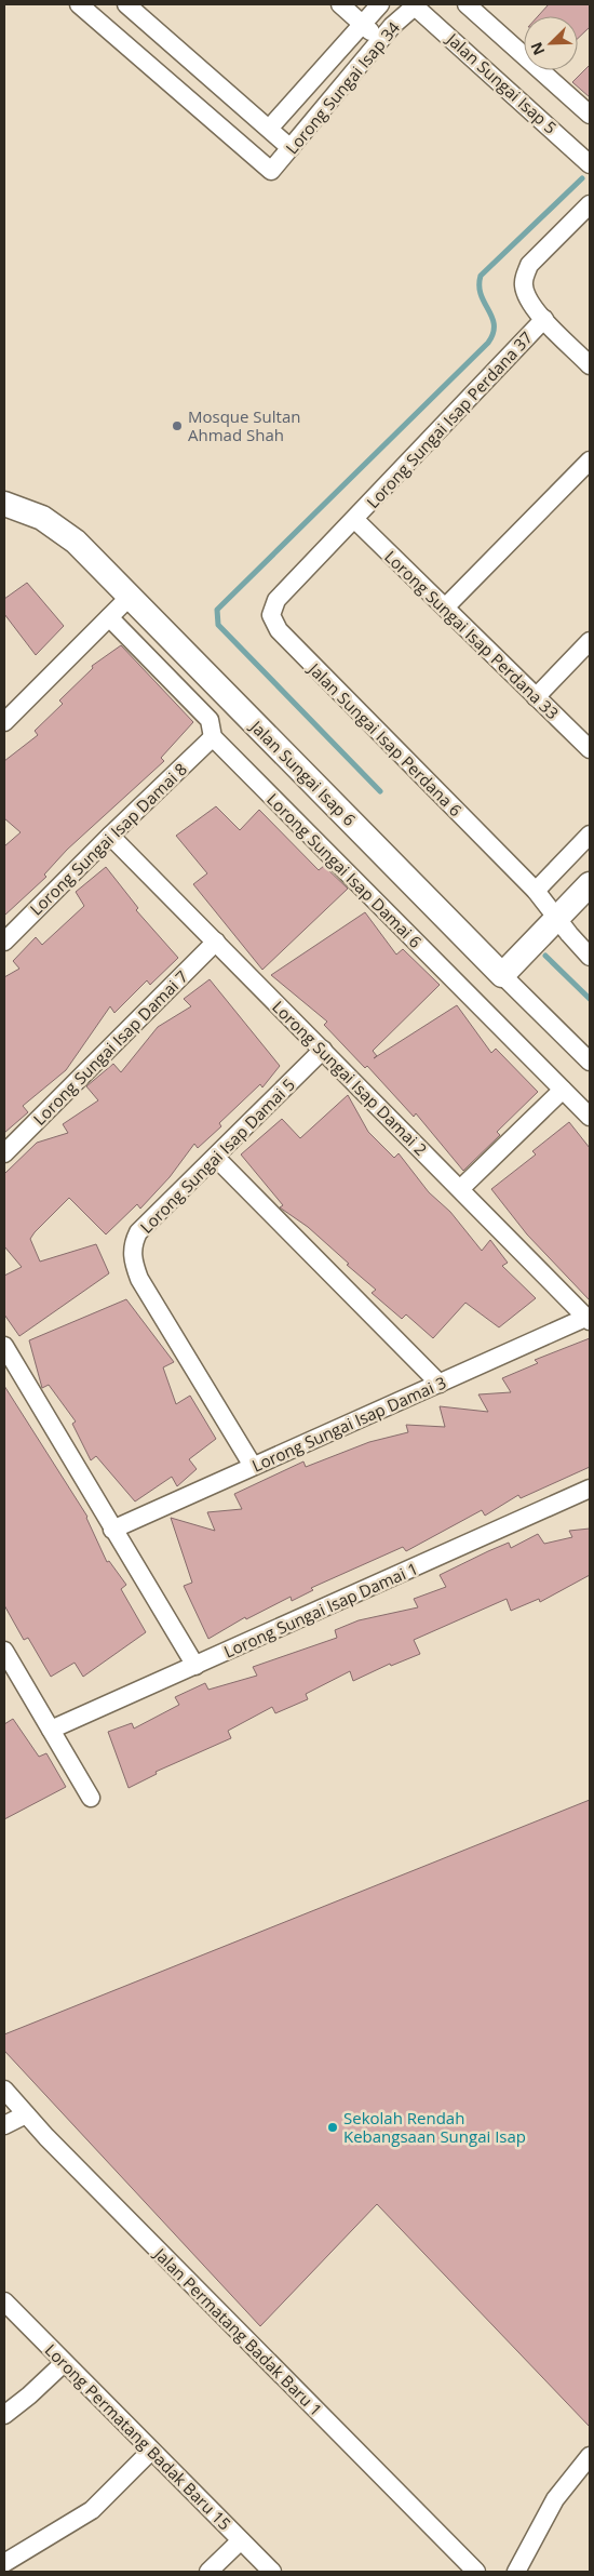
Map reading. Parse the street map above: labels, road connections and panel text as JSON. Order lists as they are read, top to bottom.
{
  "streets": {
    "street": [
      "Jalan Sungai Isap 5",
      "Lorong Sungai Isap 34",
      "Lorong Sungai Isap Perdana 37",
      "Lorong Sungai Isap Perdana 33",
      "Jalan Sungai Isap Perdana 6",
      "Jalan Sungai Isap 6",
      "Lorong Sungai Isap Damai 8",
      "Lorong Sungai Isap Damai 6",
      "Lorong Sungai Isap Damai 7",
      "Lorong Sungai Isap Damai 2",
      "Lorong Sungai Isap Damai 5",
      "Lorong Sungai Isap Damai 3",
      "Lorong Sungai Isap Damai 1",
      "Jalan Permatang Badak Baru 1",
      "Lorong Permatang Badak Baru 15"
    ]
  },
  "crossings": [
    ["Jalan Sungai Isap 5", "Lorong Sungai Isap 34"],
    ["Lorong Sungai Isap Perdana 37", "Lorong Sungai Isap Perdana 33"],
    ["Lorong Sungai Isap Perdana 37", "Jalan Sungai Isap Perdana 6"],
    ["Lorong Sungai Isap Perdana 33", "Jalan Sungai Isap Perdana 6"],
    ["Lorong Sungai Isap Damai 8", "Lorong Sungai Isap Damai 6"],
    ["Lorong Sungai Isap Damai 8", "Lorong Sungai Isap Damai 2"],
    ["Lorong Sungai Isap Damai 7", "Lorong Sungai Isap Damai 2"],
    ["Lorong Sungai Isap Damai 2", "Lorong Sungai Isap Damai 5"],
    ["Lorong Sungai Isap Damai 2", "Lorong Sungai Isap Damai 3"],
    ["Lorong Sungai Isap Damai 5", "Lorong Sungai Isap Damai 3"]
  ],
  "places": ["Mosque Sultan Ahmad Shah", "Sekolah Rendah Kebangsaan Sungai Isap"],
  "north": "bottom left"
}
